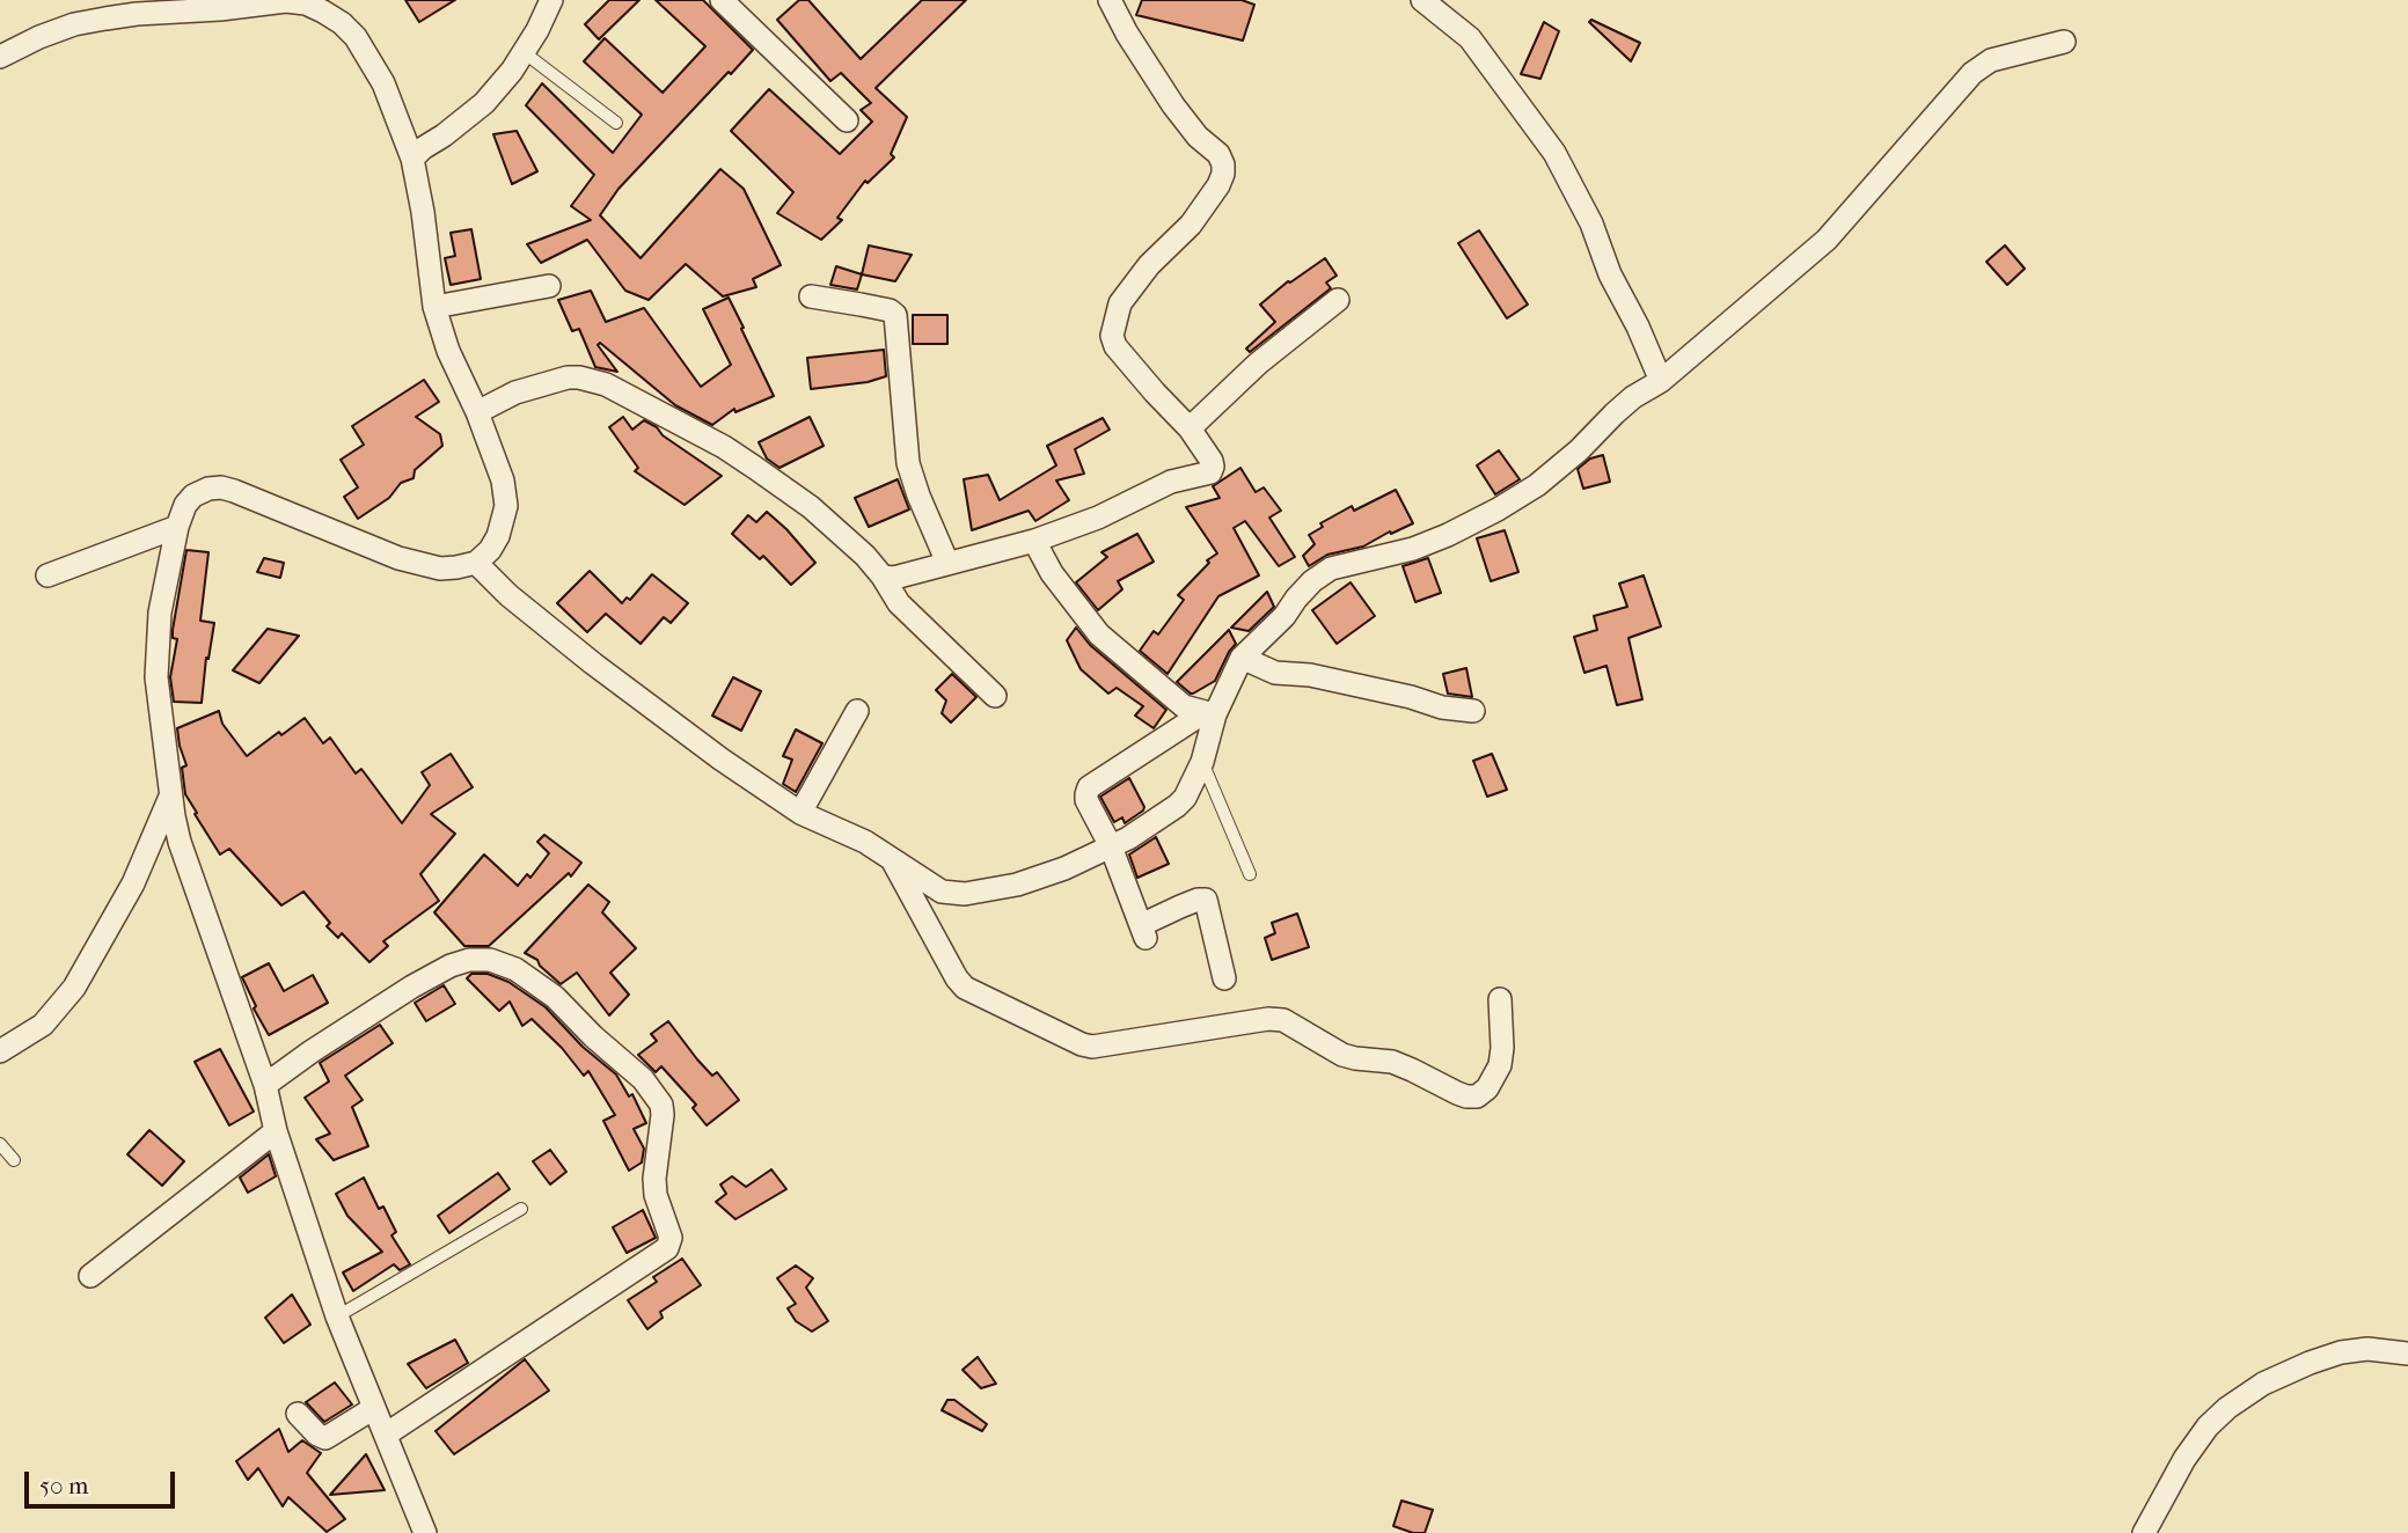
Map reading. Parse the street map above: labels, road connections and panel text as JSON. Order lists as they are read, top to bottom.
{
  "scale_bar": "50 m"
}
